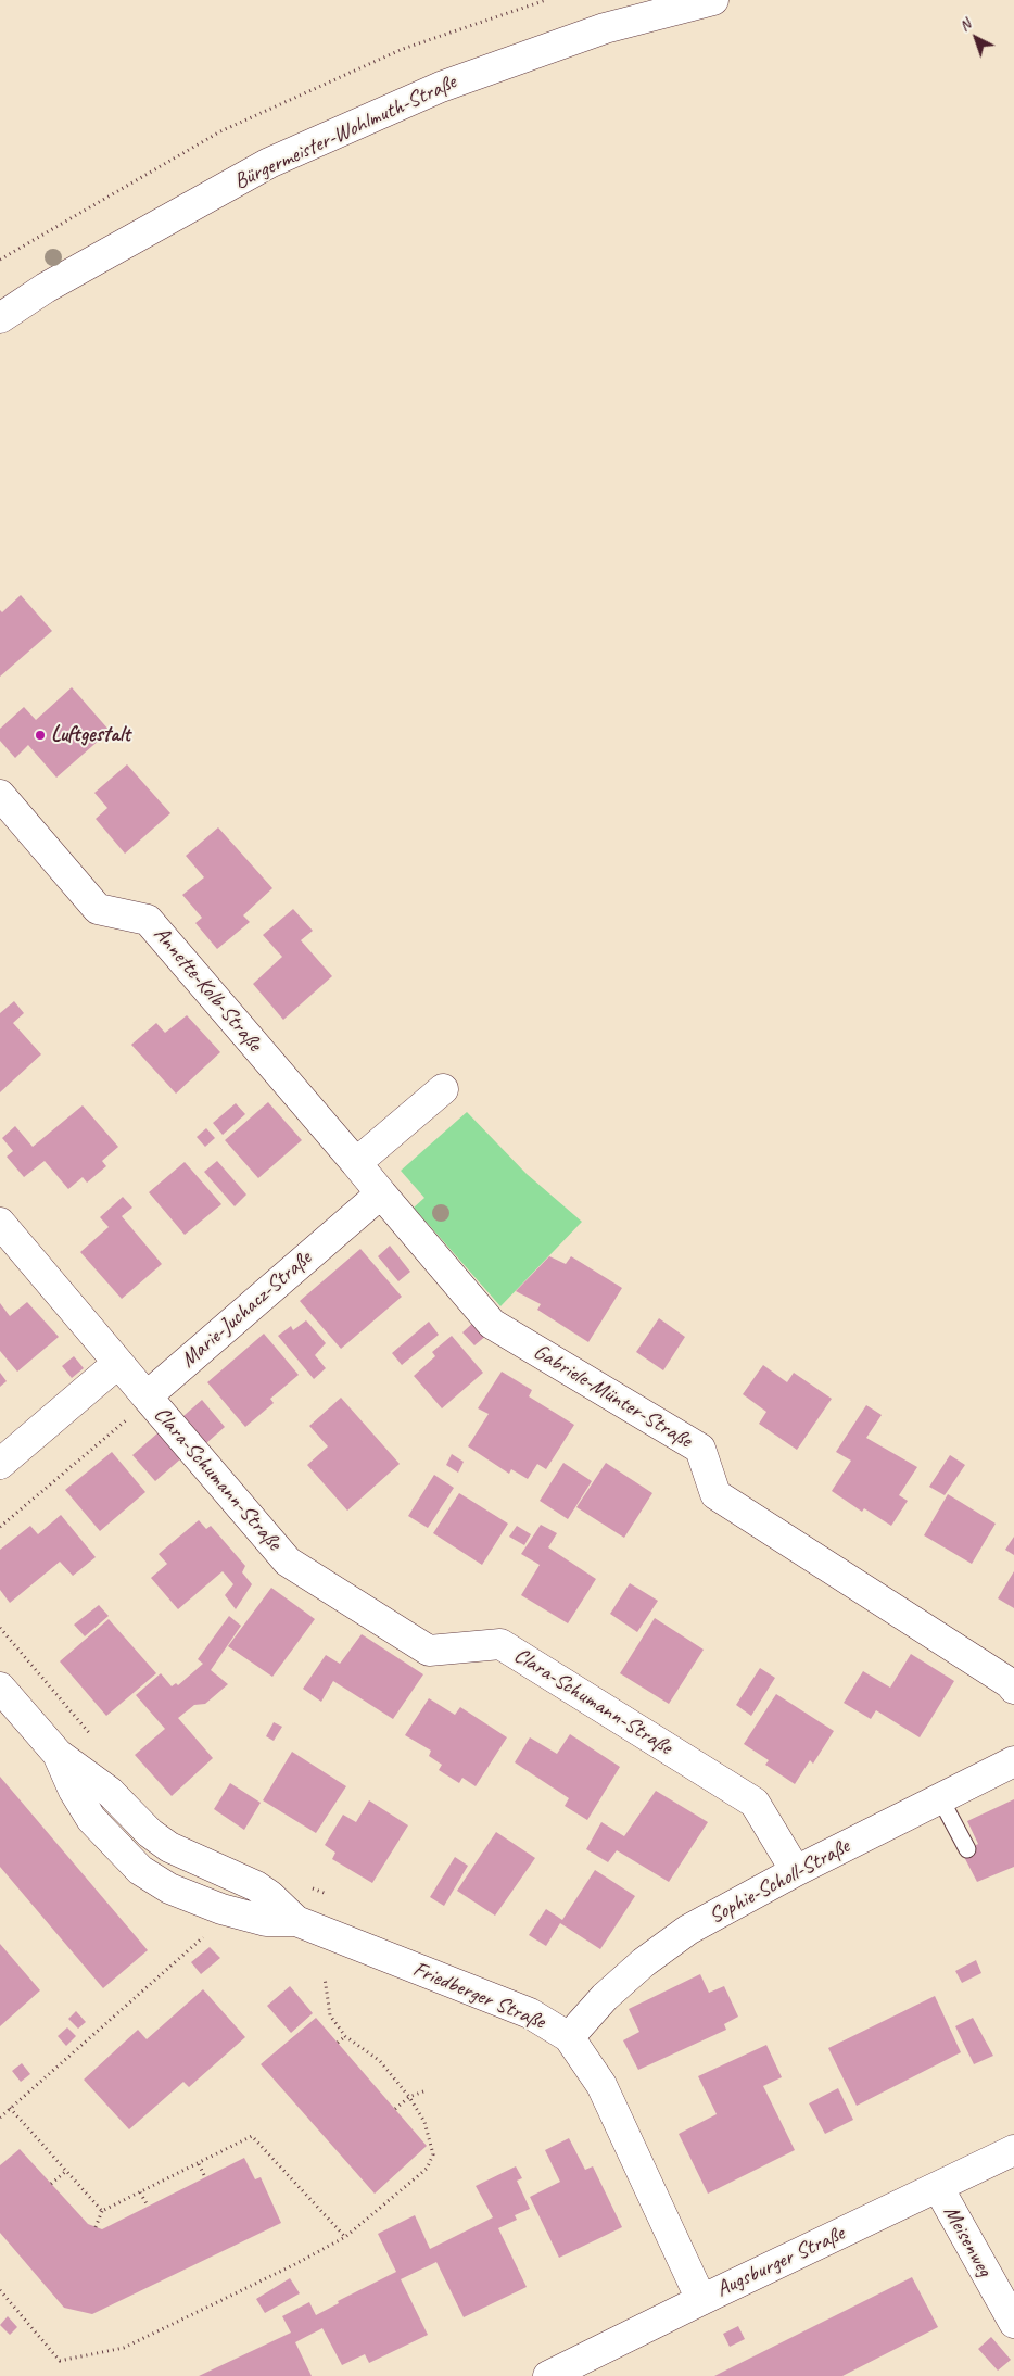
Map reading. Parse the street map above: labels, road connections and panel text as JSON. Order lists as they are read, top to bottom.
{
  "streets": {
    "street": [
      "Bürgermeister-Wohlmuth-Straße",
      "Annette-Kolb-Straße",
      "Marie-Juchacz-Straße",
      "Gabriele-Münter-Straße",
      "Clara-Schumann-Straße",
      "Sophie-Scholl-Straße",
      "Friedberger Straße",
      "Meisenweg",
      "Augsburger Straße"
    ]
  },
  "crossings": [
    ["Marie-Juchacz-Straße", "Gabriele-Münter-Straße"],
    ["Marie-Juchacz-Straße", "Clara-Schumann-Straße"],
    ["Clara-Schumann-Straße", "Sophie-Scholl-Straße"],
    ["Sophie-Scholl-Straße", "Friedberger Straße"],
    ["Friedberger Straße", "Augsburger Straße"],
    ["Meisenweg", "Augsburger Straße"]
  ],
  "places": ["Luftgestalt"],
  "north": "top left"
}
